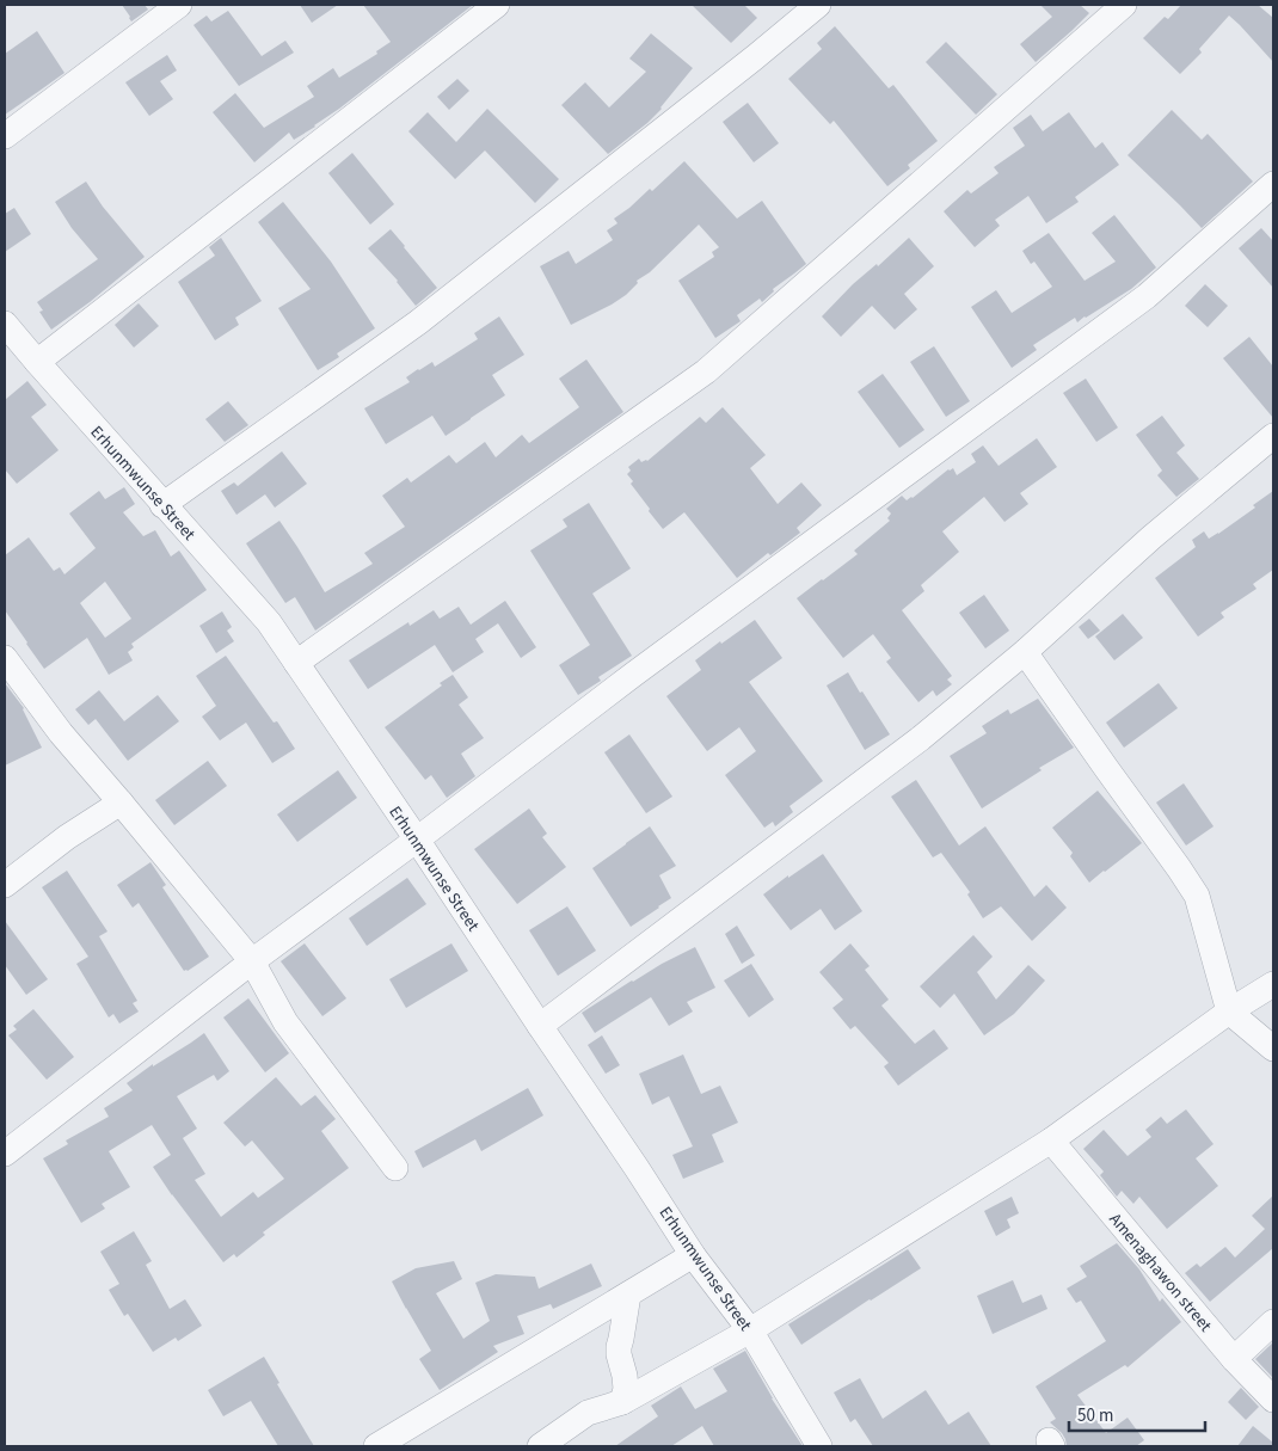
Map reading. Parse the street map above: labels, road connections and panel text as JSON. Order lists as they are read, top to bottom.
{
  "streets": {
    "street": ["Erhunmwunse Street", "Amenaghawon street"]
  },
  "scale_bar": "50 m"
}
